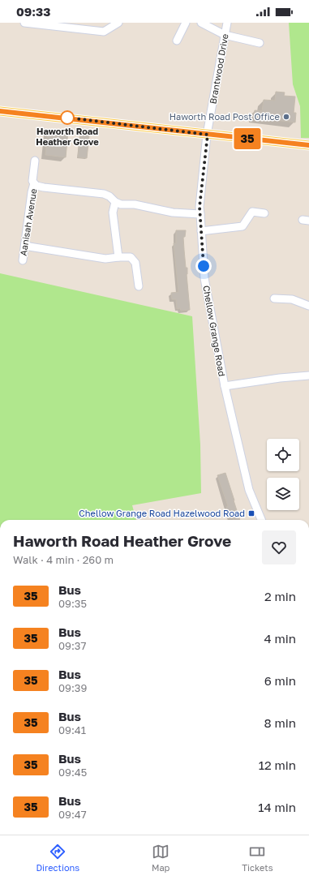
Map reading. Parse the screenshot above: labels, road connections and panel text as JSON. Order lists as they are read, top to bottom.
{
  "streets": {
    "street": ["Brantwood Drive", "Aanisah Avenue", "Chellow Grange Road"]
  },
  "crossings": [
    ["Brantwood Drive", "Chellow Grange Road"],
    ["Aanisah Avenue", "Chellow Grange Road"]
  ],
  "places": {
    "other": ["Haworth Road Post Office", "Haworth Road Heather Grove"],
    "transit": ["Chellow Grange Road Hazelwood Road"]
  },
  "lines": ["bus line 35"],
  "page": {
    "status": "09:33",
    "on_map": "35",
    "heading": ["Haworth Road Heather Grove", "Walk · 4 min · 260 m"],
    "list": [
      {
        "mark": "35",
        "name": "Bus",
        "note": "09:35",
        "value": "2 min"
      },
      {
        "mark": "35",
        "name": "Bus",
        "note": "09:37",
        "value": "4 min"
      },
      {
        "mark": "35",
        "name": "Bus",
        "note": "09:39",
        "value": "6 min"
      },
      {
        "mark": "35",
        "name": "Bus",
        "note": "09:41",
        "value": "8 min"
      },
      {
        "mark": "35",
        "name": "Bus",
        "note": "09:45",
        "value": "12 min"
      },
      {
        "mark": "35",
        "name": "Bus",
        "note": "09:47",
        "value": "14 min"
      }
    ],
    "tabs": ["Directions", "Map", "Tickets"]
  }
}
